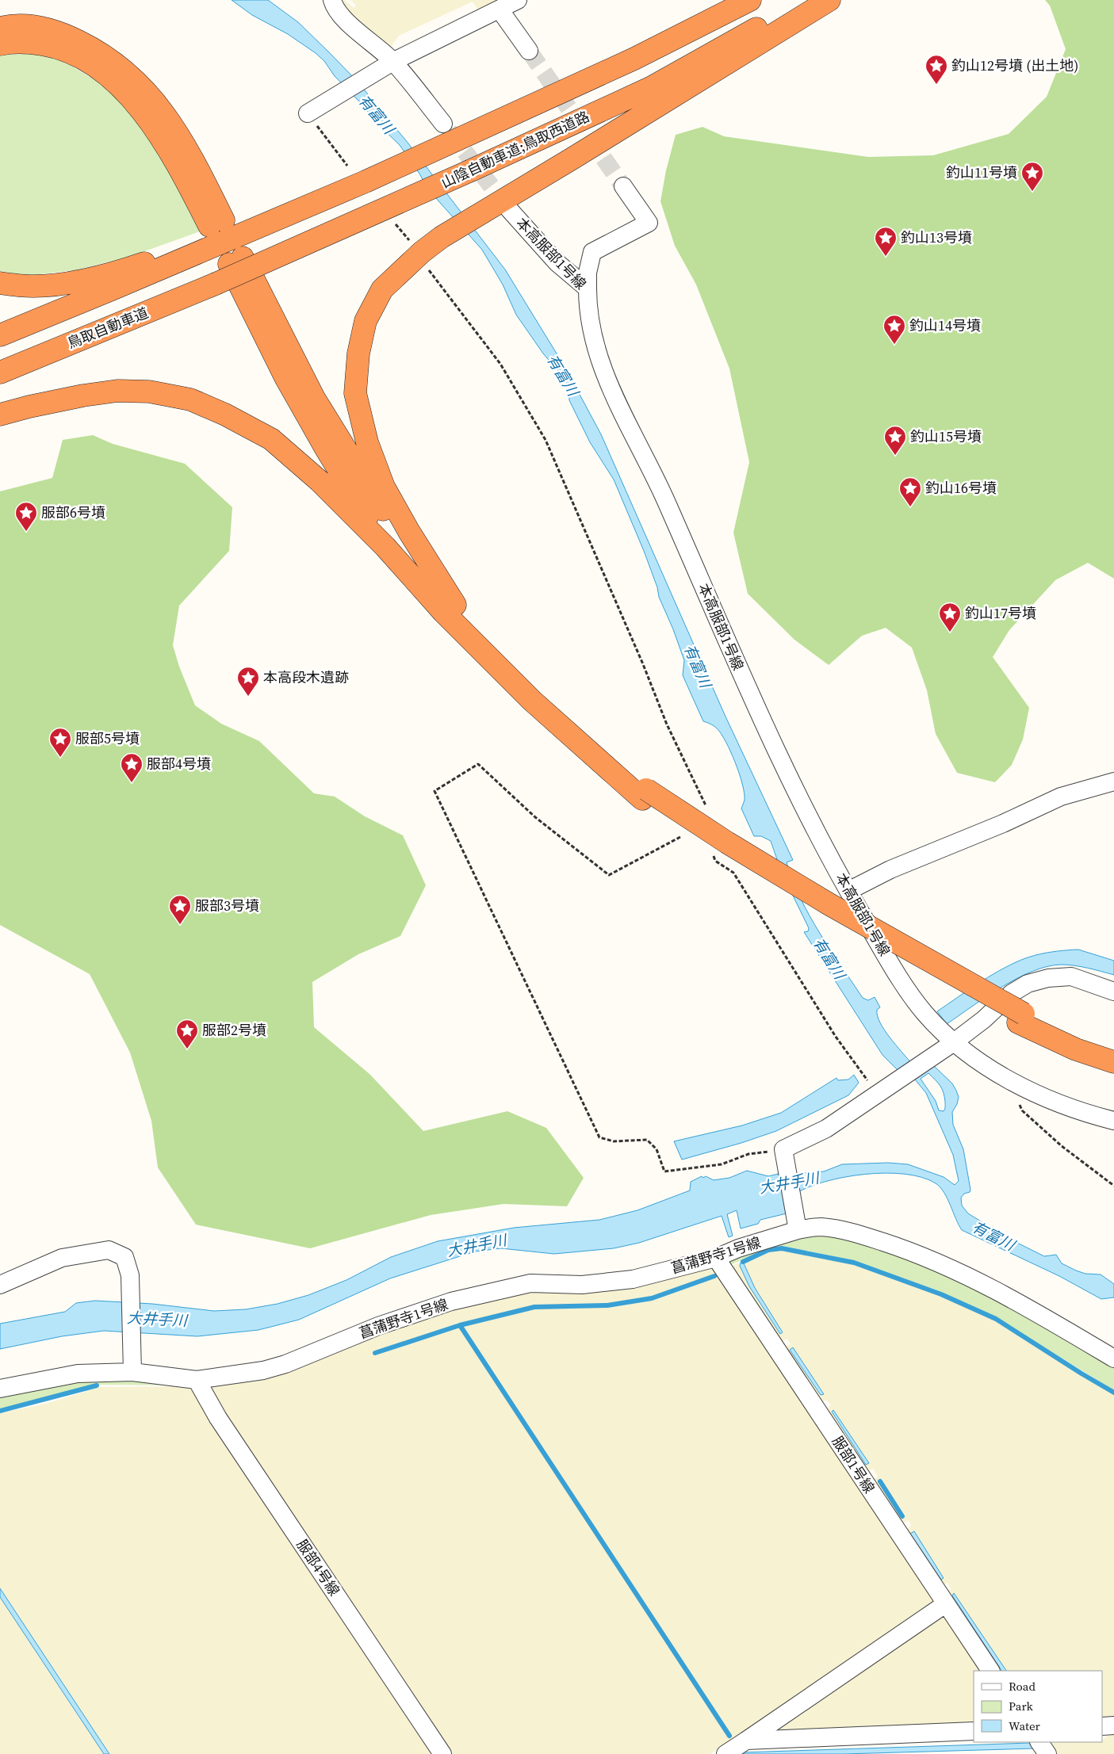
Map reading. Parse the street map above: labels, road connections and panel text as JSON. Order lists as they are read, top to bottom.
{
  "streets": {
    "highway": ["山陰自動車道;鳥取西道路", "鳥取自動車道"],
    "street": [
      "本高服部1号線",
      "菖蒲野寺1号線",
      "服部1号線",
      "服部4号線"
    ]
  },
  "crossings": [
    ["山陰自動車道;鳥取西道路", "鳥取自動車道"],
    ["菖蒲野寺1号線", "服部1号線"],
    ["菖蒲野寺1号線", "服部4号線"]
  ],
  "water": ["有富川", "大井手川"],
  "places": {
    "place": [
      "釣山12号墳 (出土地)",
      "釣山11号墳",
      "釣山13号墳",
      "釣山14号墳",
      "釣山15号墳",
      "釣山16号墳",
      "服部6号墳",
      "釣山17号墳",
      "本高段木遺跡",
      "服部5号墳",
      "服部4号墳",
      "服部3号墳",
      "服部2号墳"
    ]
  },
  "legend": ["Road", "Park", "Water"]
}
